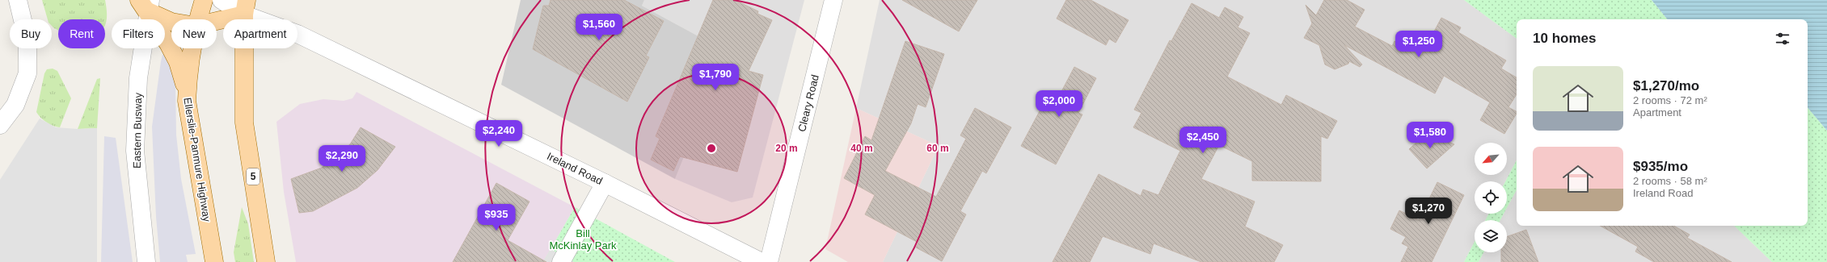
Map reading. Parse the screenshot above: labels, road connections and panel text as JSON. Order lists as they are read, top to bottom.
{
  "streets": {
    "main road": ["Ellerslie-Panmure Highway", "5"],
    "street": ["Cleary Road", "Eastern Busway", "Ireland Road"]
  },
  "crossings": [
    ["Ireland Road", "5"]
  ],
  "parks": ["Bill McKinlay Park"],
  "north": "bottom left",
  "page": {
    "price": [
      "$1,560",
      "$1,250",
      "$1,790",
      "$2,000",
      "$2,240",
      "$1,580",
      "$2,450",
      "$2,290",
      "$1,270",
      "$935"
    ],
    "chip": [
      "Buy",
      "Rent",
      "Filters",
      "New",
      "Apartment"
    ],
    "heading": "10 homes",
    "list": [
      {
        "name": "$1,270/mo",
        "note": "2 rooms · 72 m² · Apartment"
      },
      {
        "name": "$935/mo",
        "note": "2 rooms · 58 m² · Ireland Road"
      }
    ]
  },
  "rings": ["20 m", "40 m", "60 m"]
}
